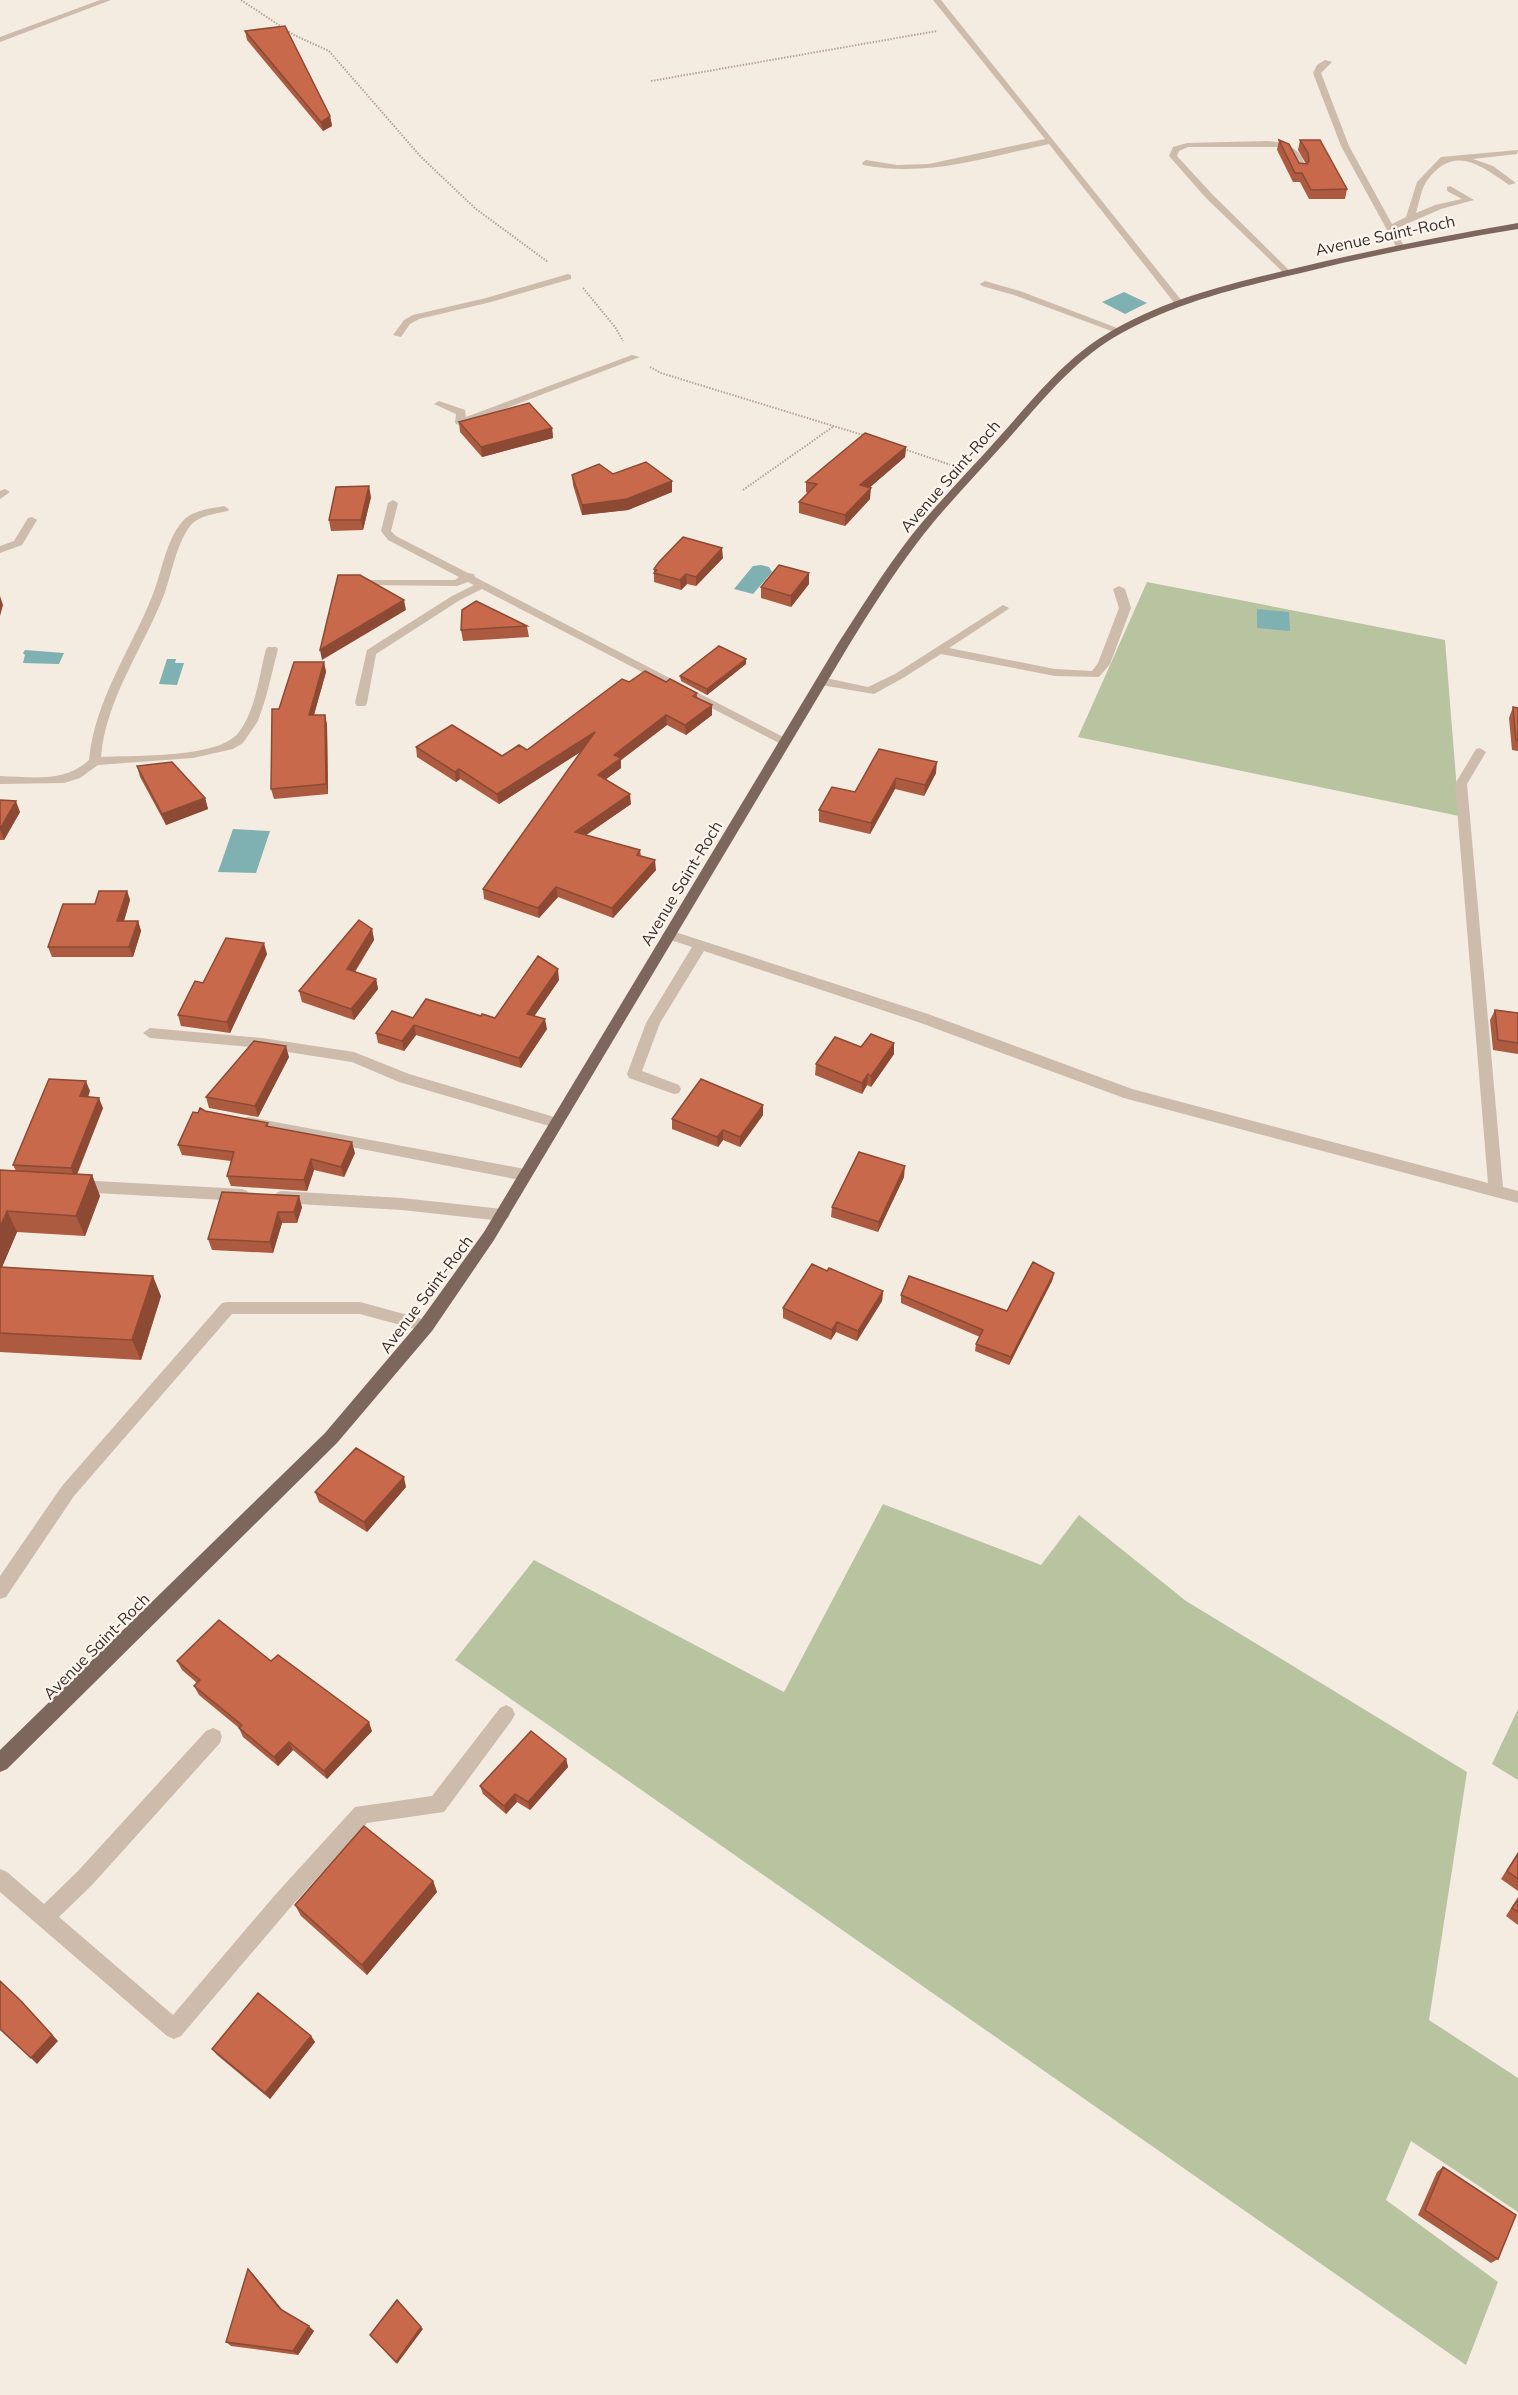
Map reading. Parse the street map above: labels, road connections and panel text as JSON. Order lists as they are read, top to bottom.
{
  "streets": {
    "main road": ["Avenue Saint-Roch"]
  }
}
